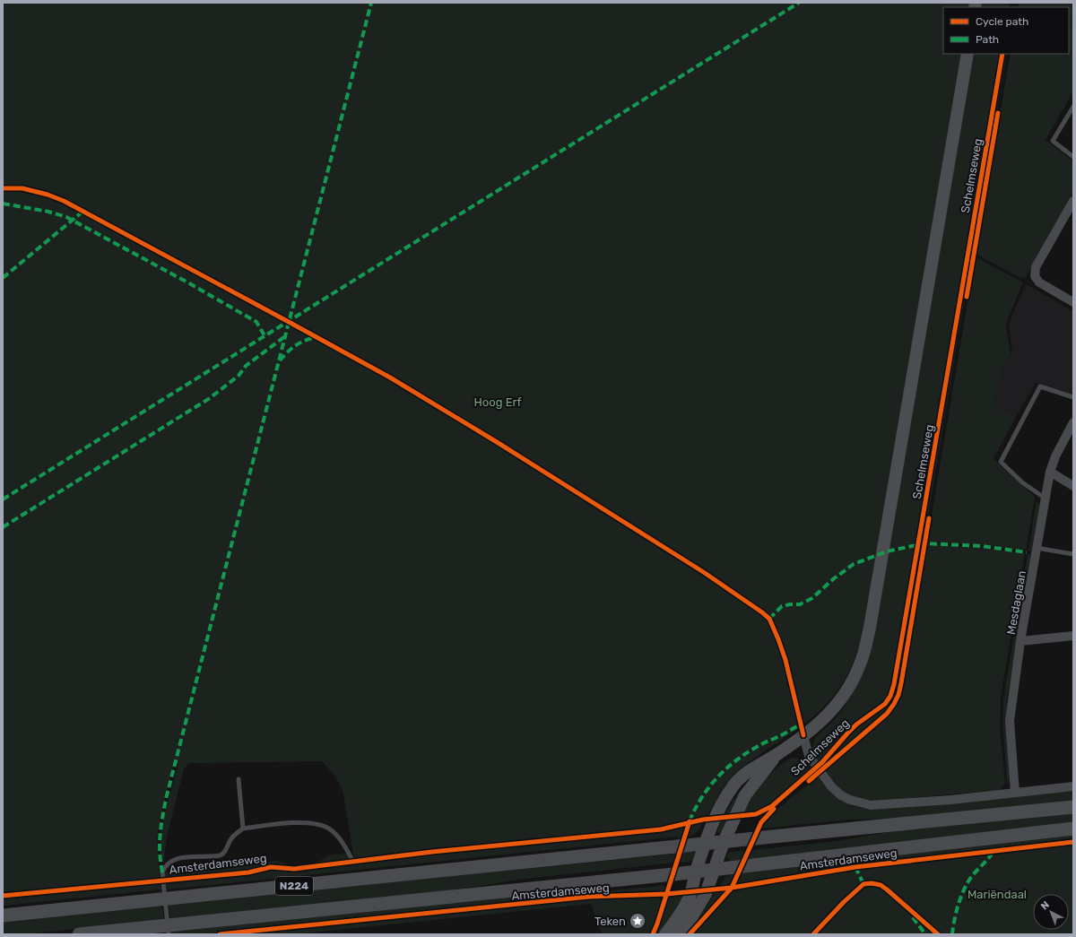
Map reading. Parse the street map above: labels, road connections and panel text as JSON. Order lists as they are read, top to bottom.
{
  "streets": {
    "main road": ["Schelmseweg", "Amsterdamseweg", "N224"],
    "street": ["Mesdaglaan"]
  },
  "crossings": [
    ["Schelmseweg", "Amsterdamseweg"],
    ["Schelmseweg", "N224"]
  ],
  "parks": ["Hoog Erf", "Mariëndaal"],
  "places": {
    "place": ["Teken"]
  },
  "legend": ["Cycle path", "Path"],
  "north": "top left"
}
